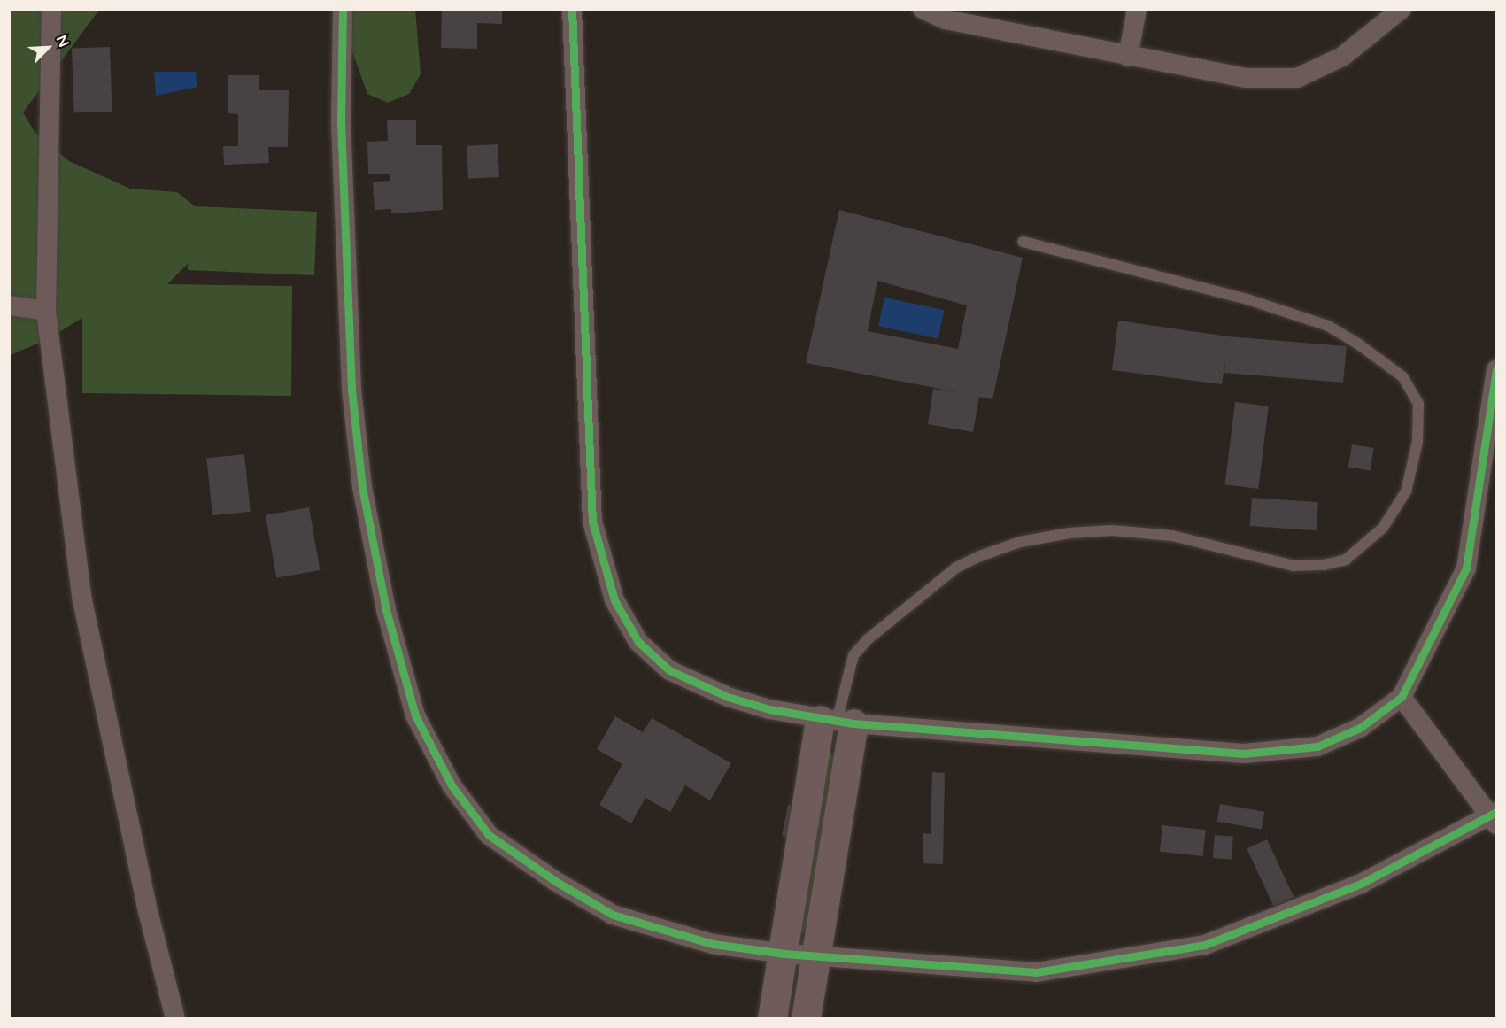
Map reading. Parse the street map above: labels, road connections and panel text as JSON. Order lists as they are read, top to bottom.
{
  "north": "top right"
}
